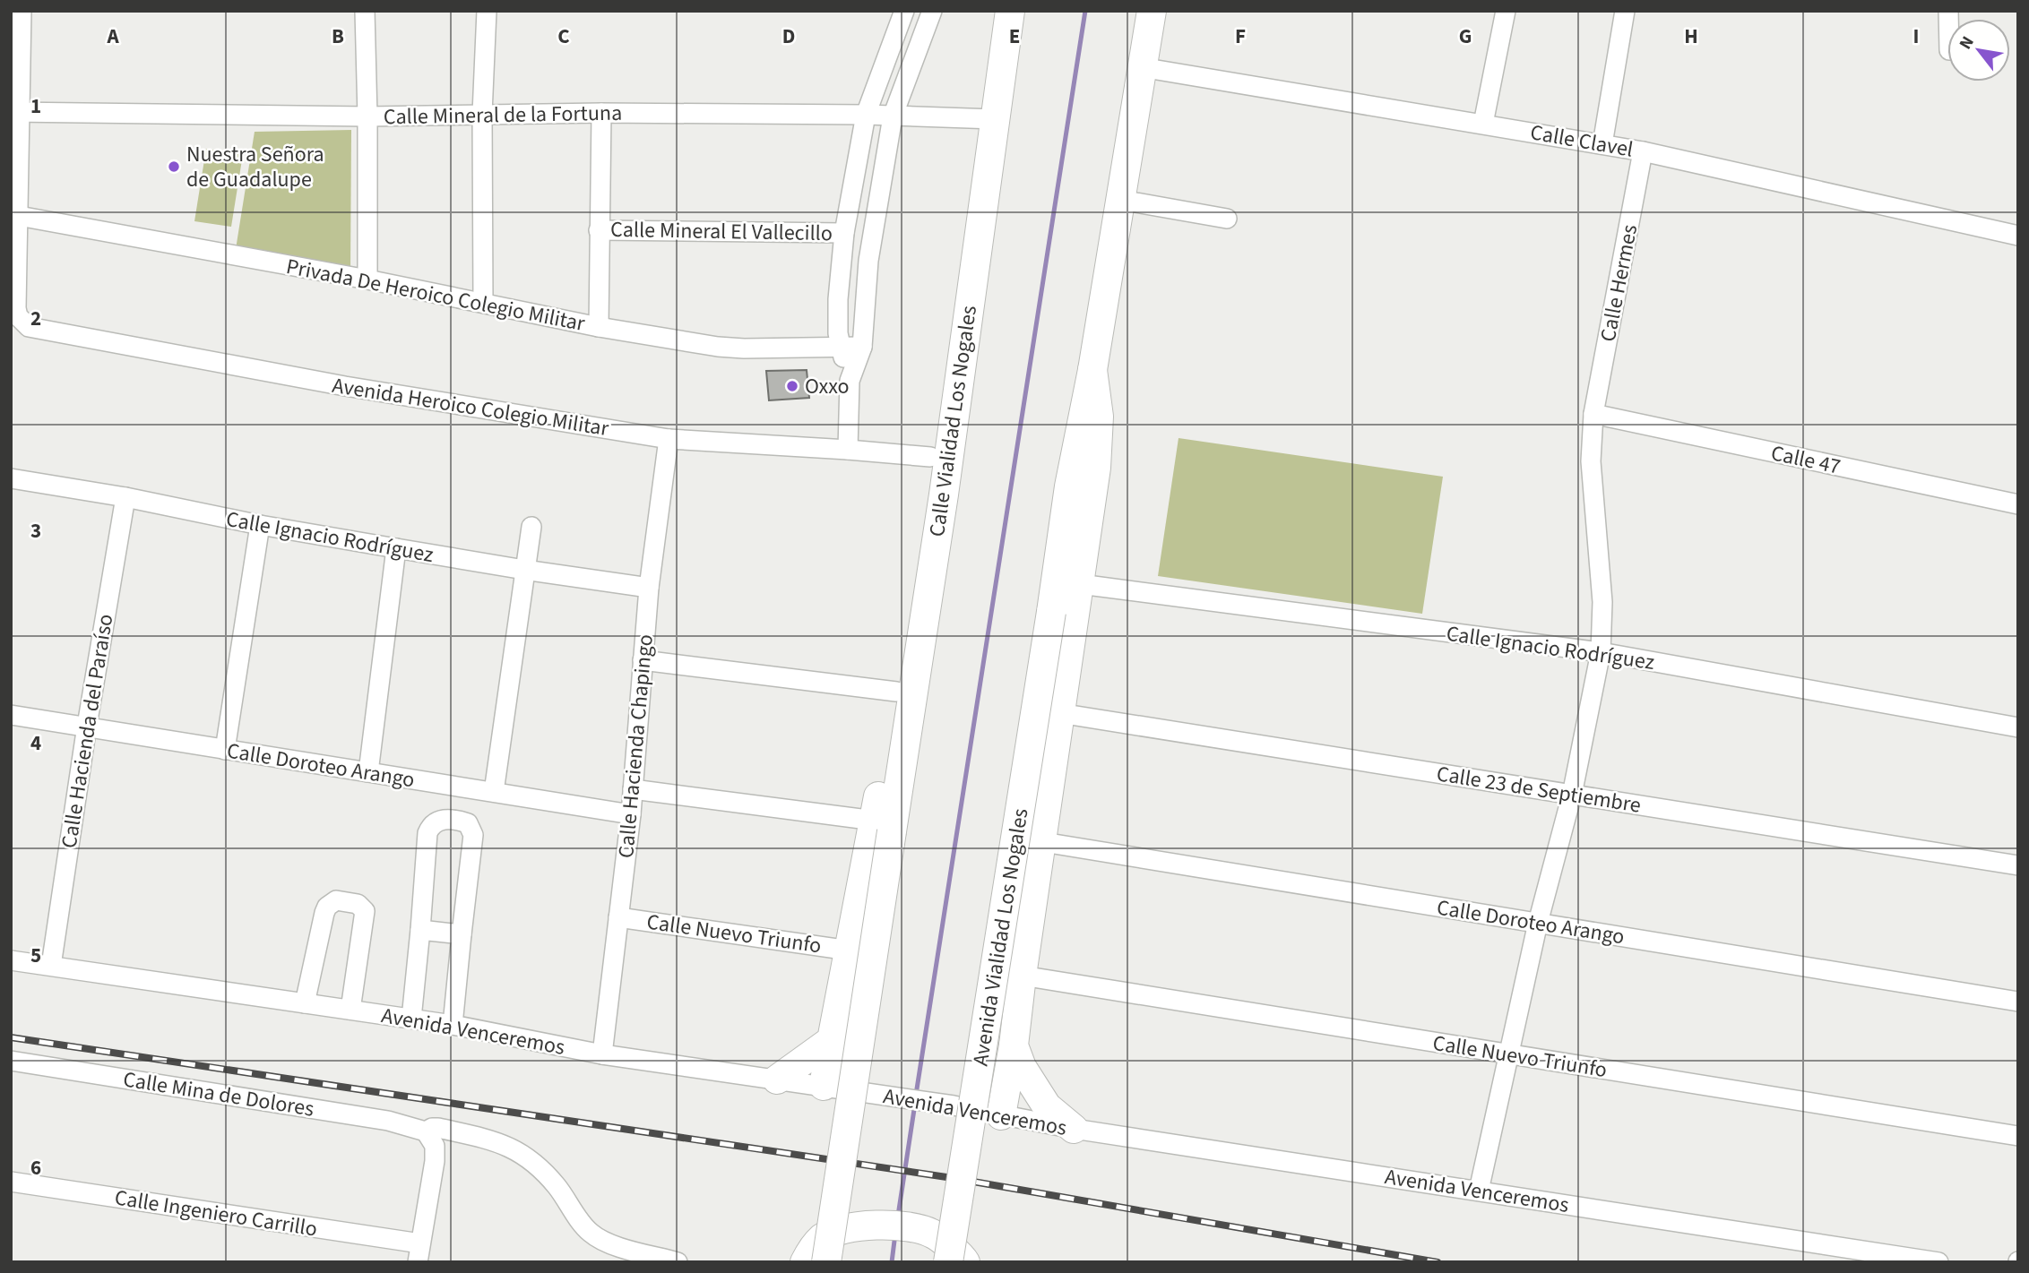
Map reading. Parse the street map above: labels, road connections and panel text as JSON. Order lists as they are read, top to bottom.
{
  "streets": {
    "highway": ["Calle Vialidad Los Nogales", "Avenida Vialidad Los Nogales"],
    "street": [
      "Calle Mineral de la Fortuna",
      "Calle Clavel",
      "Calle Mineral El Vallecillo",
      "Calle Hermes",
      "Privada De Heroico Colegio Militar",
      "Avenida Heroico Colegio Militar",
      "Calle 47",
      "Calle Ignacio Rodríguez",
      "Calle Hacienda del Paraíso",
      "Calle Hacienda Chapingo",
      "Calle Doroteo Arango",
      "Calle 23 de Septiembre",
      "Calle Nuevo Triunfo",
      "Avenida Venceremos",
      "Calle Mina de Dolores",
      "Calle Ingeniero Carrillo"
    ]
  },
  "crossings": [
    ["Calle Mineral de la Fortuna", "Calle Vialidad Los Nogales"],
    ["Calle Clavel", "Calle Hermes"],
    ["Calle Hermes", "Calle 47"],
    ["Calle Hermes", "Calle Ignacio Rodríguez"],
    ["Calle Hermes", "Calle Doroteo Arango"],
    ["Calle Hermes", "Calle 23 de Septiembre"],
    ["Calle Hermes", "Calle Nuevo Triunfo"],
    ["Calle Hermes", "Avenida Venceremos"],
    ["Privada De Heroico Colegio Militar", "Avenida Heroico Colegio Militar"],
    ["Avenida Heroico Colegio Militar", "Calle Hacienda Chapingo"],
    ["Calle Ignacio Rodríguez", "Calle Hacienda del Paraíso"],
    ["Calle Ignacio Rodríguez", "Calle Hacienda Chapingo"],
    ["Calle Hacienda del Paraíso", "Calle Doroteo Arango"],
    ["Calle Hacienda del Paraíso", "Avenida Venceremos"],
    ["Calle Hacienda Chapingo", "Calle Doroteo Arango"],
    ["Calle Hacienda Chapingo", "Calle Nuevo Triunfo"],
    ["Calle Hacienda Chapingo", "Avenida Venceremos"]
  ],
  "places": ["Nuestra Señora de Guadalupe", "Oxxo"],
  "north": "top left",
  "grid": {
    "columns": [
      "A",
      "B",
      "C",
      "D",
      "E",
      "F",
      "G",
      "H",
      "I"
    ],
    "rows": [
      "1",
      "2",
      "3",
      "4",
      "5",
      "6"
    ]
  }
}
